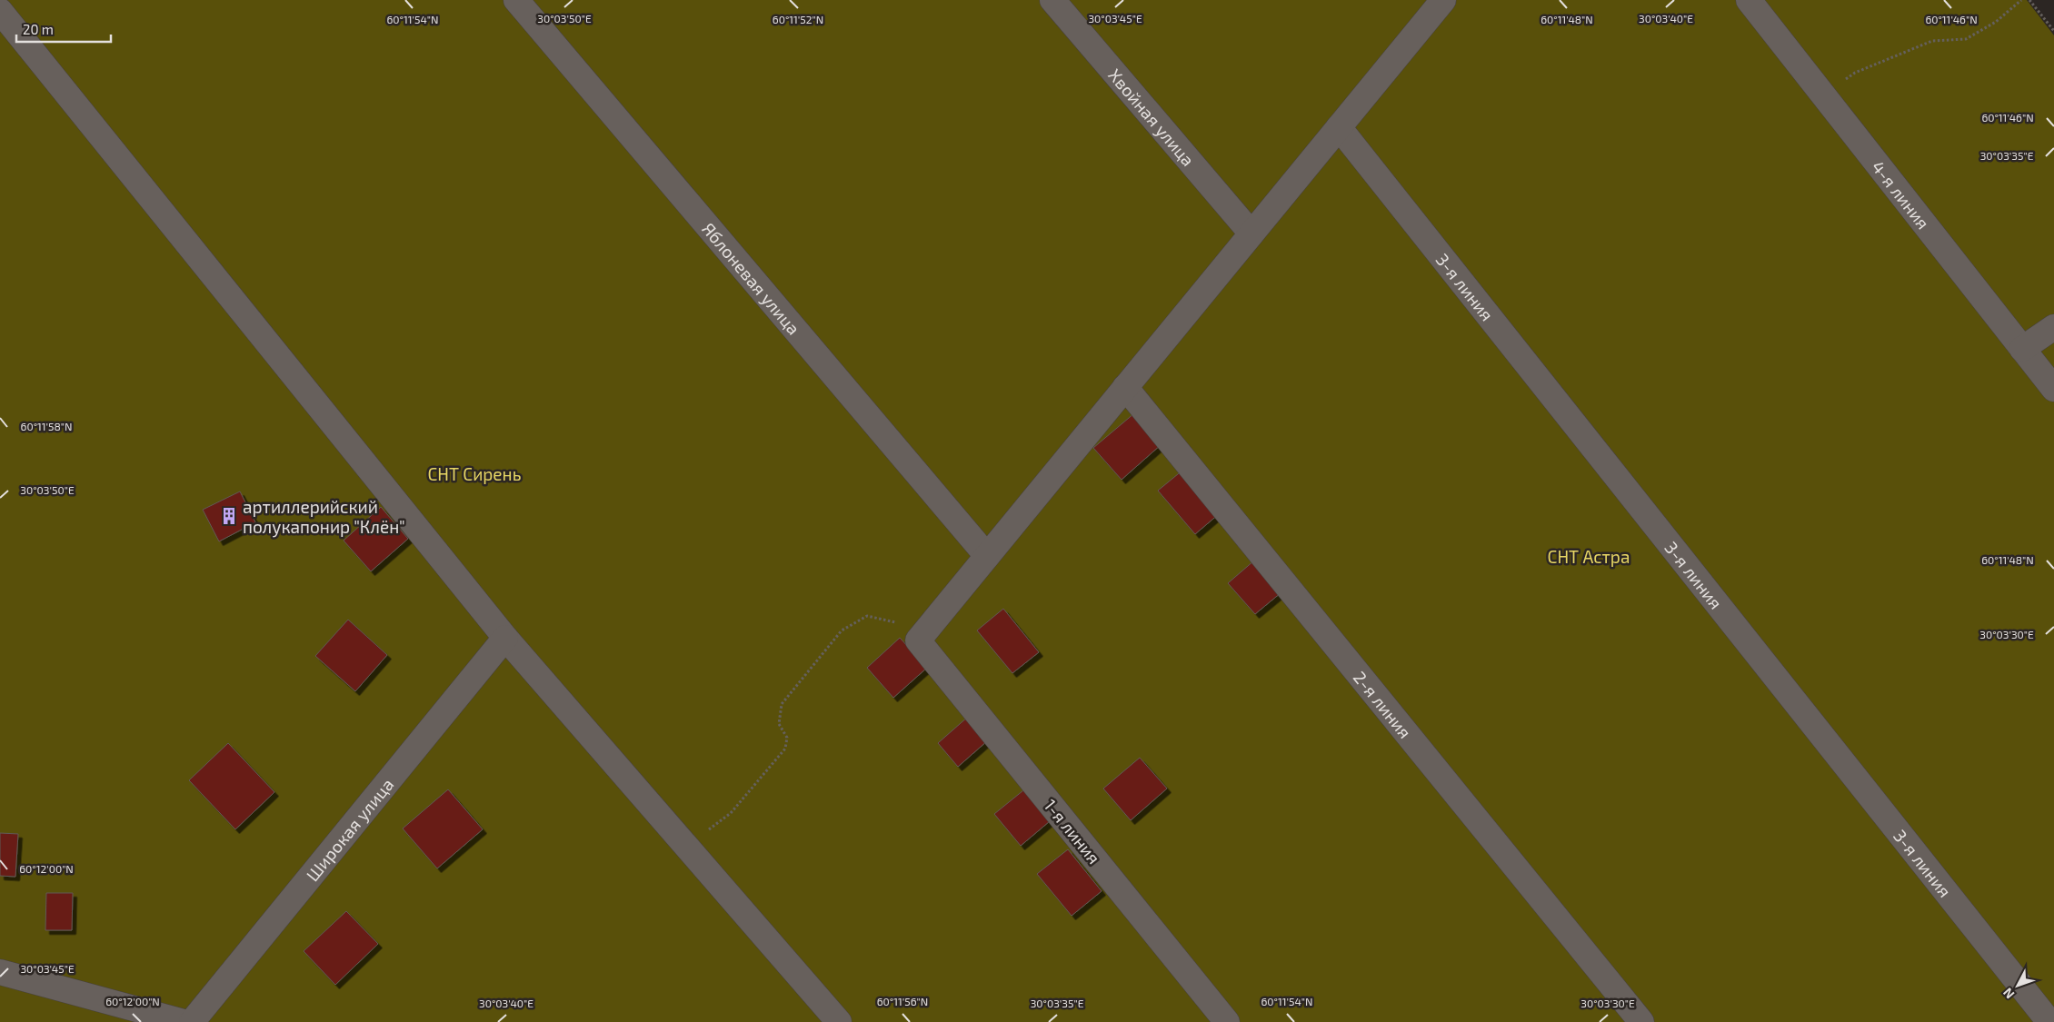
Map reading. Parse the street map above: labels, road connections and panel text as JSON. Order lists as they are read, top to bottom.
{
  "streets": {
    "street": [
      "Хвойная улица",
      "4-я линия",
      "Яблоневая улица",
      "3-я линия",
      "2-я линия",
      "Широкая улица",
      "1-я линия"
    ]
  },
  "parks": ["СНТ Сирень", "СНТ Астра"],
  "places": {
    "building": ["артиллерийский полукапонир \"Клён\""]
  },
  "scale_bar": "20 m",
  "north": "bottom left",
  "coordinates": [
    "30°03'50\"E",
    "30°03'45\"E",
    "30°03'40\"E",
    "60°11'46\"N",
    "60°11'52\"N",
    "60°11'48\"N",
    "60°11'54\"N",
    "30°03'35\"E",
    "60°11'58\"N",
    "30°03'30\"E",
    "60°12'00\"N",
    "60°11'56\"N"
  ]
}
